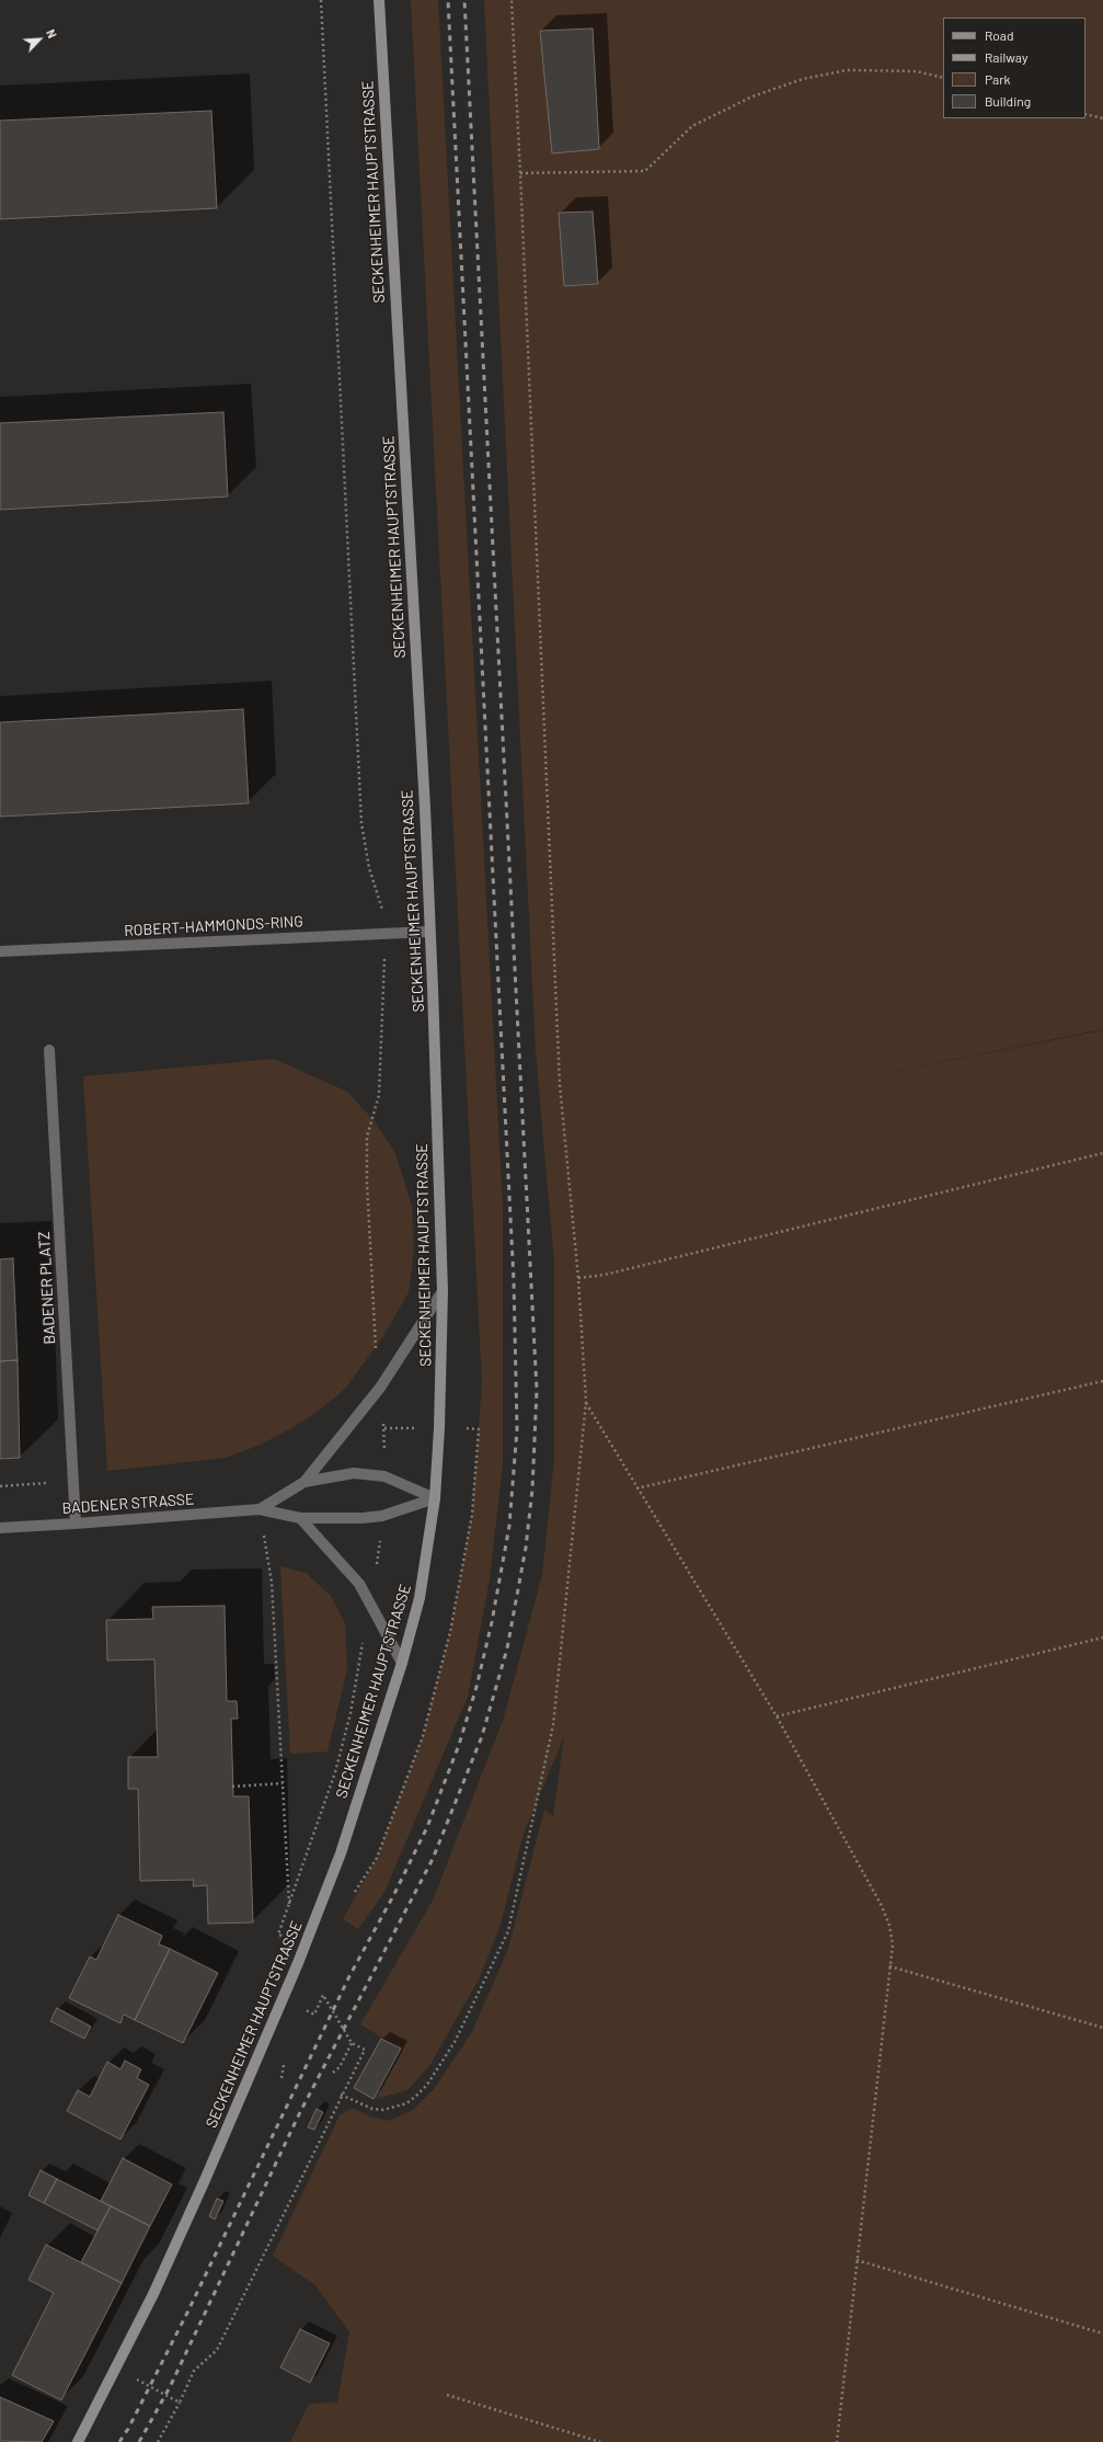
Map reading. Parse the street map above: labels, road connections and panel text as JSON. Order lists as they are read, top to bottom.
{
  "streets": {
    "main road": ["SECKENHEIMER HAUPTSTRASSE"],
    "street": ["ROBERT-HAMMONDS-RING", "BADENER PLATZ", "BADENER STRASSE"]
  },
  "crossings": [
    ["SECKENHEIMER HAUPTSTRASSE", "ROBERT-HAMMONDS-RING"],
    ["SECKENHEIMER HAUPTSTRASSE", "BADENER STRASSE"],
    ["BADENER PLATZ", "BADENER STRASSE"]
  ],
  "legend": [
    "Road",
    "Railway",
    "Park",
    "Building"
  ],
  "north": "top right"
}
